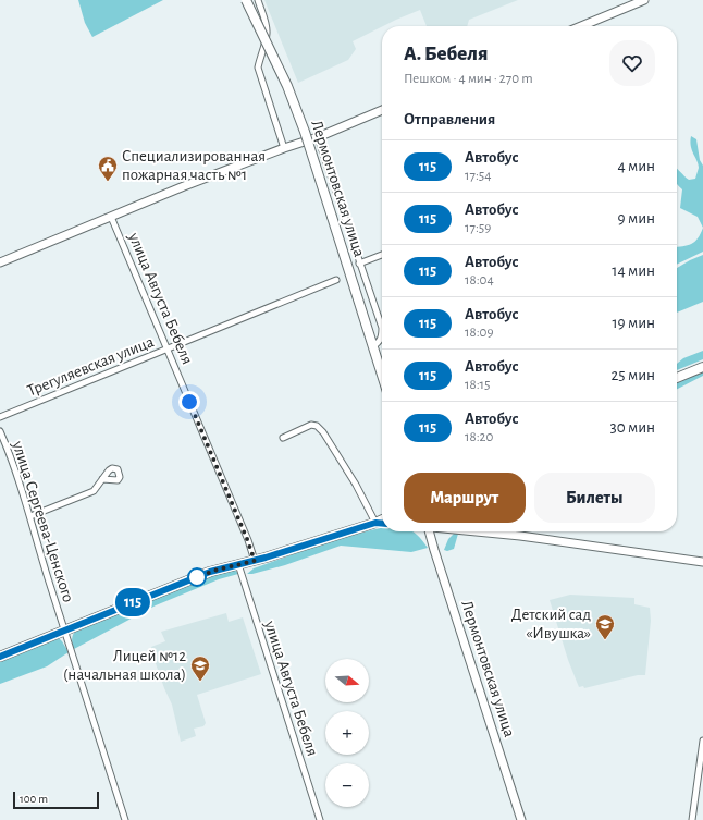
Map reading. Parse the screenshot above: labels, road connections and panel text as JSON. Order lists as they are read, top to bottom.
{
  "streets": {
    "main road": ["Лермонтовская улица"],
    "street": ["улица Августа Бебеля", "Трегуляевская улица", "улица Сергеева-Ценского"]
  },
  "crossings": [
    ["улица Августа Бебеля", "Трегуляевская улица"]
  ],
  "places": {
    "public building": ["Специализированная пожарная часть №1"],
    "school or university": ["Детский сад «Ивушка»", "Лицей №12 (начальная школа)"]
  },
  "lines": ["bus line 115"],
  "scale_bar": "100 m",
  "north": "right",
  "page": {
    "on_map": "115",
    "heading": [
      ["А. Бебеля", "Пешком · 4 мин · 270 m"],
      "Отправления"
    ],
    "list": [
      {
        "mark": "115",
        "name": "Автобус",
        "note": "17:54",
        "value": "4 мин"
      },
      {
        "mark": "115",
        "name": "Автобус",
        "note": "17:59",
        "value": "9 мин"
      },
      {
        "mark": "115",
        "name": "Автобус",
        "note": "18:04",
        "value": "14 мин"
      },
      {
        "mark": "115",
        "name": "Автобус",
        "note": "18:09",
        "value": "19 мин"
      },
      {
        "mark": "115",
        "name": "Автобус",
        "note": "18:15",
        "value": "25 мин"
      },
      {
        "mark": "115",
        "name": "Автобус",
        "note": "18:20",
        "value": "30 мин"
      }
    ],
    "buttons": ["Маршрут", "Билеты"],
    "map_buttons": ["+", "−"],
    "scale": "100 m"
  }
}
